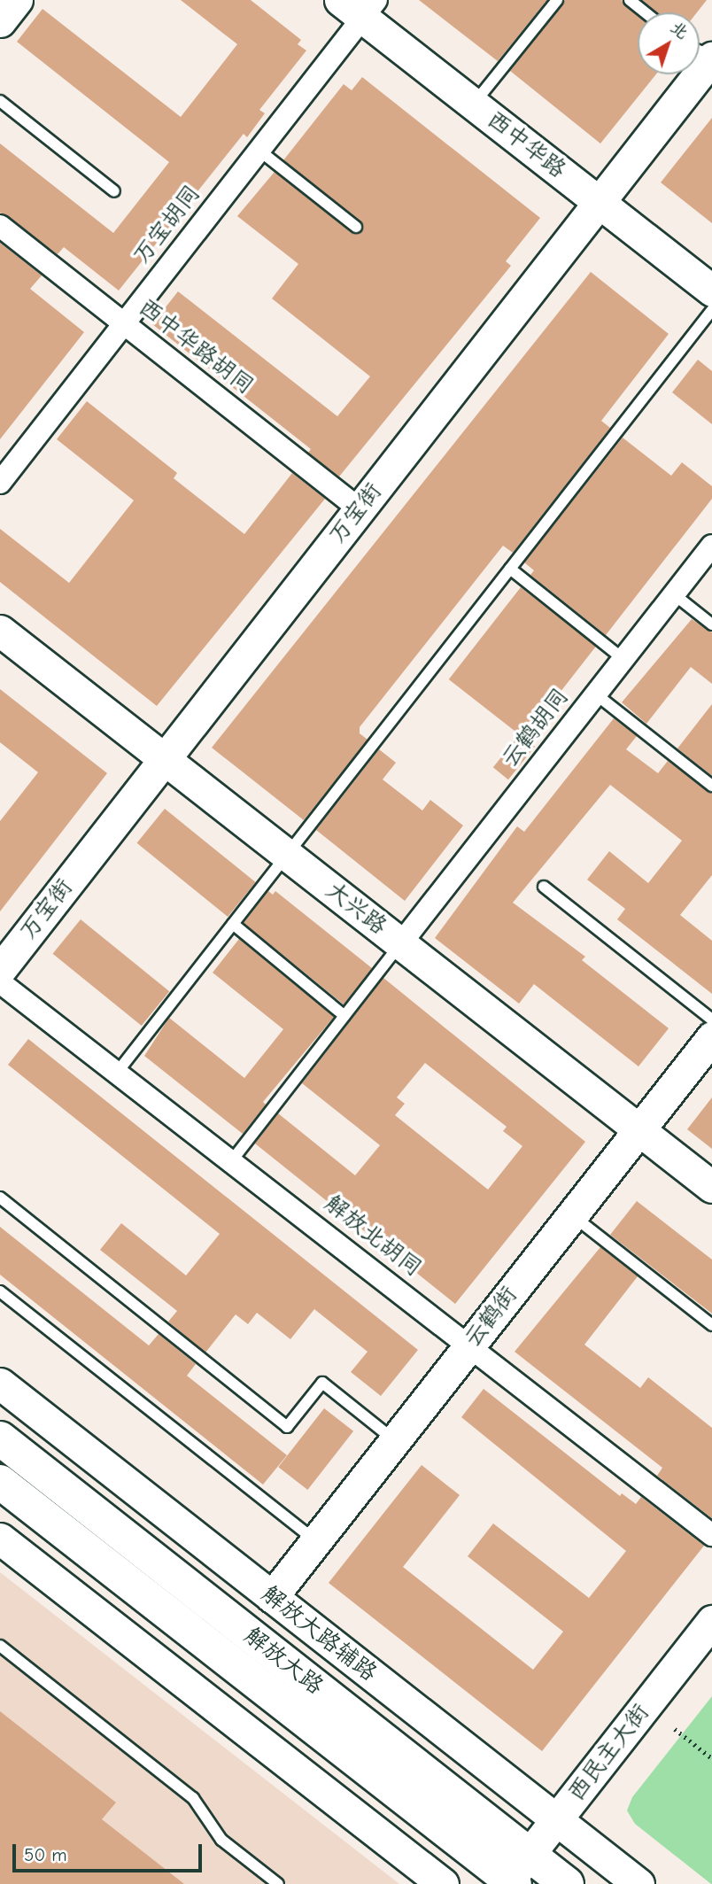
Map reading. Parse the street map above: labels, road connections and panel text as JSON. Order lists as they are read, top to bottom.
{
  "streets": {
    "main road": ["解放大路"],
    "street": [
      "西中华路",
      "万宝胡同",
      "西中华路胡同",
      "万宝街",
      "云鹤胡同",
      "大兴路",
      "解放北胡同",
      "云鹤街",
      "解放大路辅路",
      "西民主大街"
    ]
  },
  "crossings": [
    ["西中华路", "万宝胡同"],
    ["西中华路", "万宝街"],
    ["万宝胡同", "西中华路胡同"],
    ["西中华路胡同", "万宝街"],
    ["万宝街", "大兴路"],
    ["云鹤胡同", "大兴路"],
    ["大兴路", "云鹤街"],
    ["解放北胡同", "云鹤街"],
    ["云鹤街", "解放大路辅路"],
    ["解放大路辅路", "西民主大街"],
    ["解放大路", "西民主大街"]
  ],
  "scale_bar": "50 m",
  "north": "top right"
}
